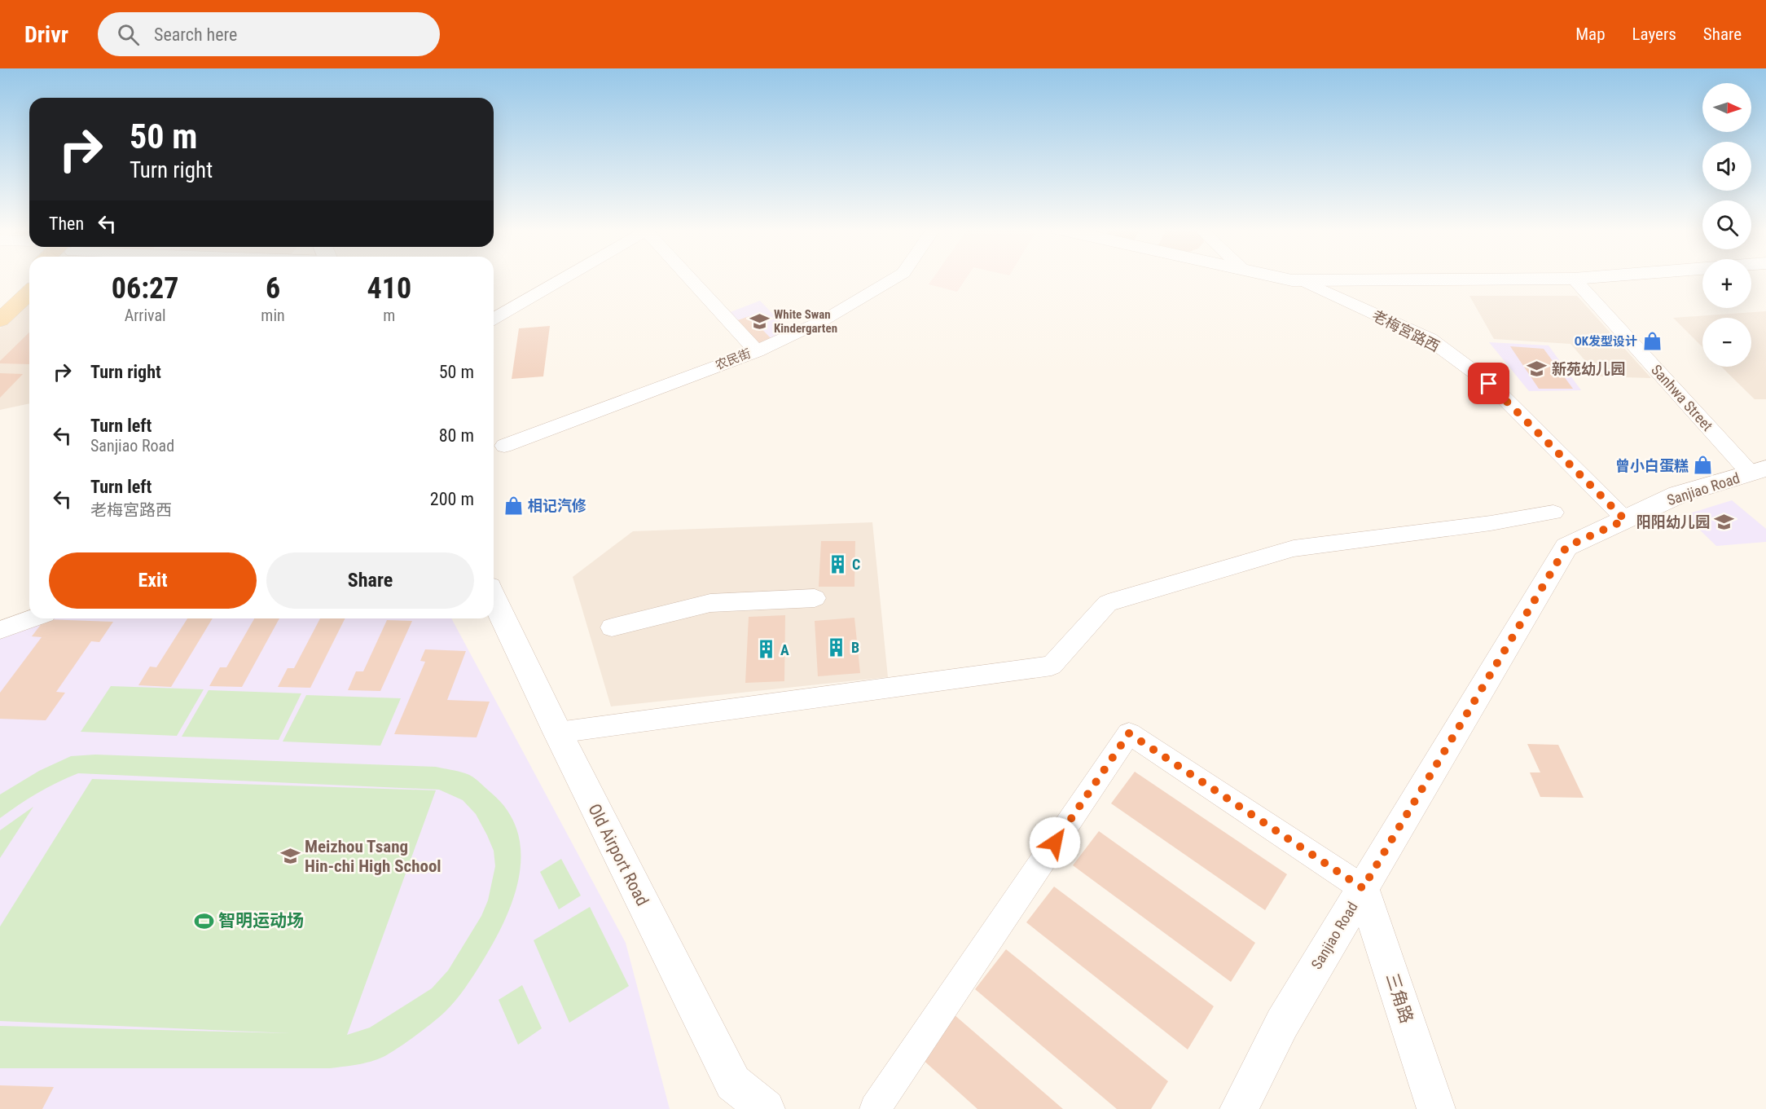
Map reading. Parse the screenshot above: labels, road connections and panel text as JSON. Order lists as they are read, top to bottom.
{
  "streets": {
    "street": [
      "老梅宮路西",
      "农民街",
      "Sanhwa Street",
      "Sanjiao Road",
      "Old Airport Road",
      "三角路"
    ]
  },
  "crossings": [
    ["老梅宮路西", "Sanjiao Road"],
    ["Sanhwa Street", "Sanjiao Road"],
    ["Sanjiao Road", "三角路"]
  ],
  "places": {
    "school or university": [
      "White Swan Kindergarten",
      "新苑幼儿园",
      "阳阳幼儿园",
      "Meizhou Tsang Hin-chi High School"
    ],
    "shop": ["OK发型设计", "曾小白蛋糕", "相记汽修"],
    "building": ["C", "B", "A"],
    "sports": ["智明运动场"]
  },
  "north": "right",
  "page": {
    "header": "Drivr",
    "search": "Search here",
    "nav": ["Map", "Layers", "Share"],
    "map_buttons": ["+", "−"],
    "turn": ["50 m", "Turn right"],
    "then": "Then",
    "eta": [
      "06:27",
      "Arrival",
      "6",
      "min",
      "410",
      "m"
    ],
    "list": [
      {
        "name": "Turn right",
        "value": "50 m"
      },
      {
        "name": "Turn left",
        "note": "Sanjiao Road",
        "value": "80 m"
      },
      {
        "name": "Turn left",
        "note": "老梅宮路西",
        "value": "200 m"
      }
    ],
    "buttons": ["Exit", "Share"]
  }
}
